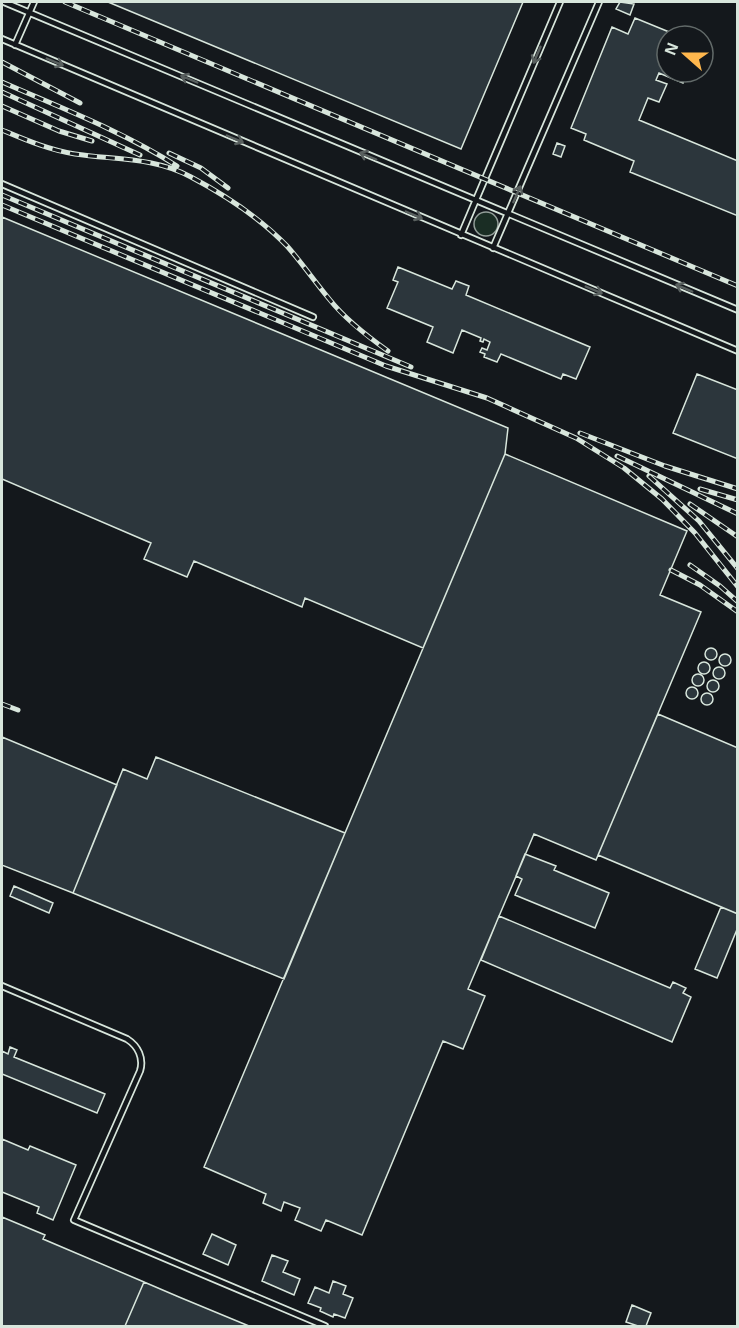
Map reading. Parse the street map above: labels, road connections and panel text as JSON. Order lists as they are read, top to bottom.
{
  "north": "left"
}
